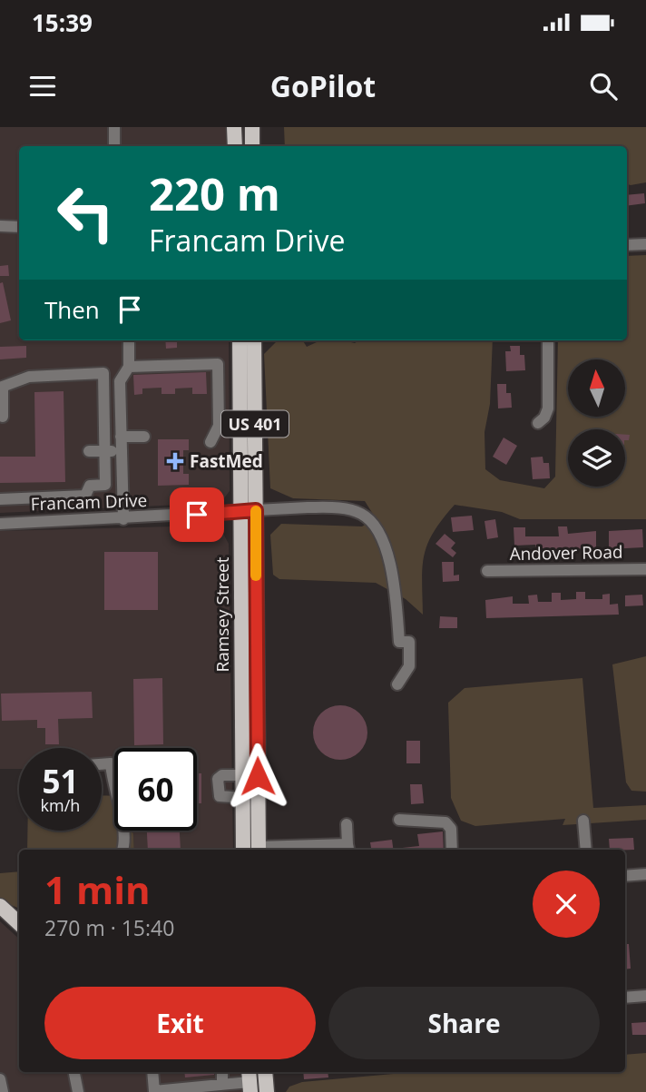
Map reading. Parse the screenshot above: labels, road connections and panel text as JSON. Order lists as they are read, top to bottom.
{
  "streets": {
    "main road": ["US 401", "Ramsey Street"],
    "street": ["Francam Drive", "Andover Road"]
  },
  "crossings": [
    ["Francam Drive", "Ramsey Street"]
  ],
  "places": {
    "health": ["FastMed"]
  },
  "north": "top",
  "page": {
    "status": "15:39",
    "header": "GoPilot",
    "turn": ["220 m", "Francam Drive"],
    "then": "Then",
    "speed": "51 km/h",
    "limit": "60",
    "heading": ["1 min", "270 m · 15:40"],
    "buttons": ["Exit", "Share"]
  }
}
